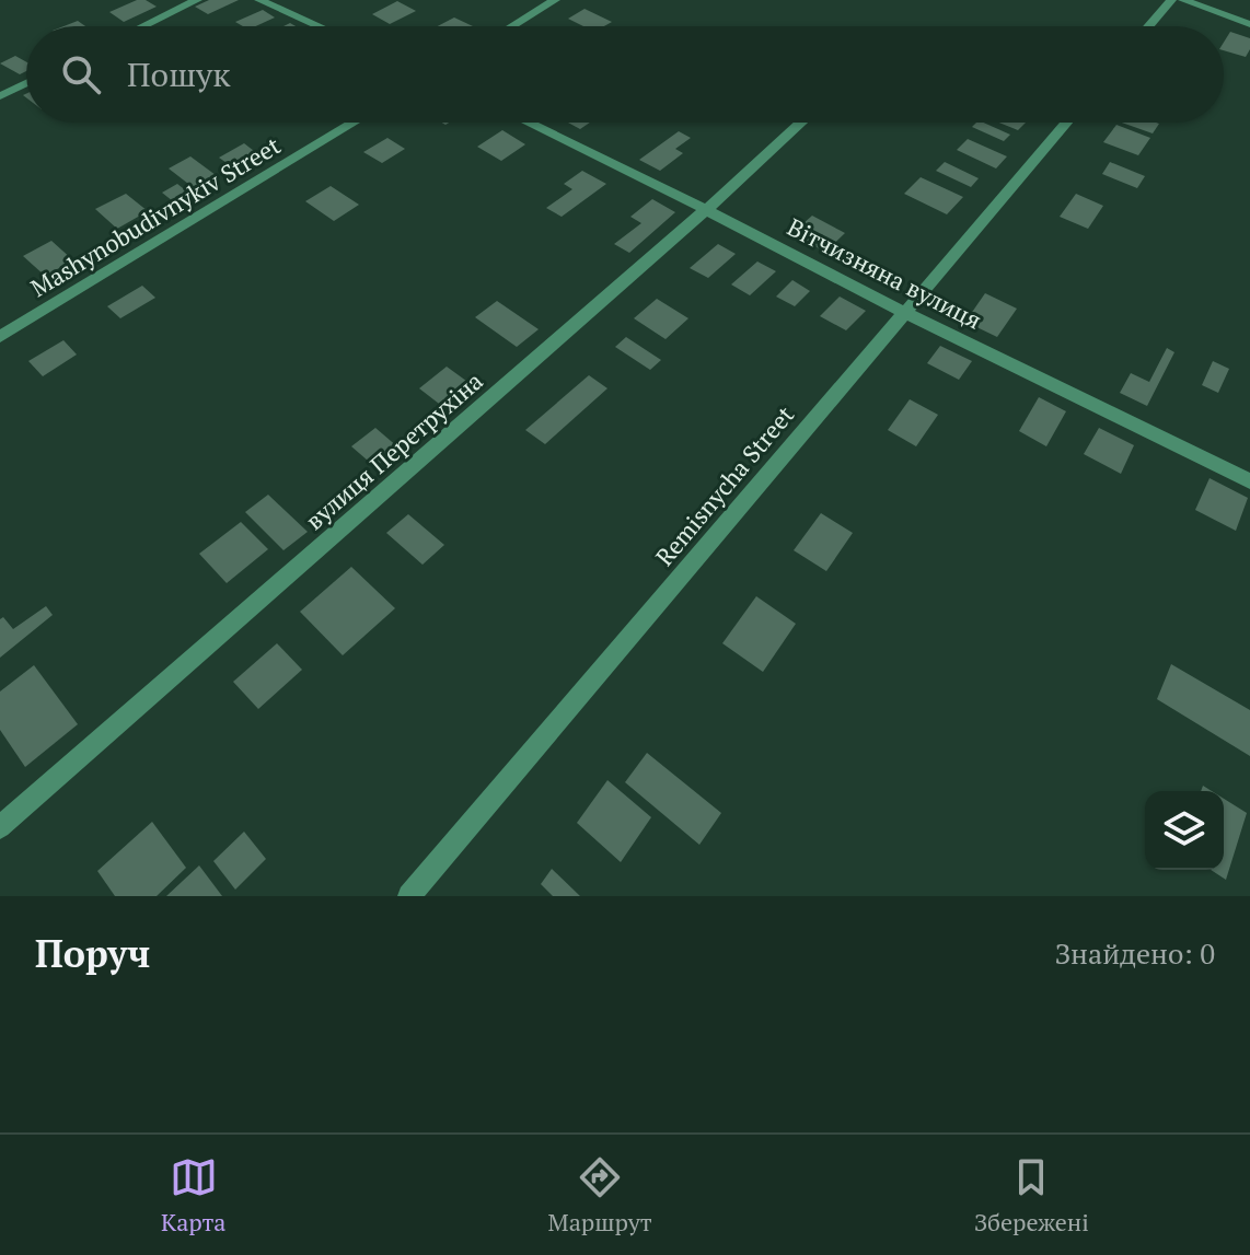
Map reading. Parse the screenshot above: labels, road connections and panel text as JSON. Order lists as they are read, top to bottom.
{
  "streets": {
    "street": [
      "Mashynobudivnykiv Street",
      "Вітчизняна вулиця",
      "вулиця Перетрухіна",
      "Remisnycha Street"
    ]
  },
  "crossings": [
    ["Вітчизняна вулиця", "вулиця Перетрухіна"],
    ["Вітчизняна вулиця", "Remisnycha Street"]
  ],
  "page": {
    "search": "Пошук",
    "heading": ["Поруч", "Знайдено: 0"],
    "nav": ["Карта", "Маршрут", "Збережені"]
  }
}
